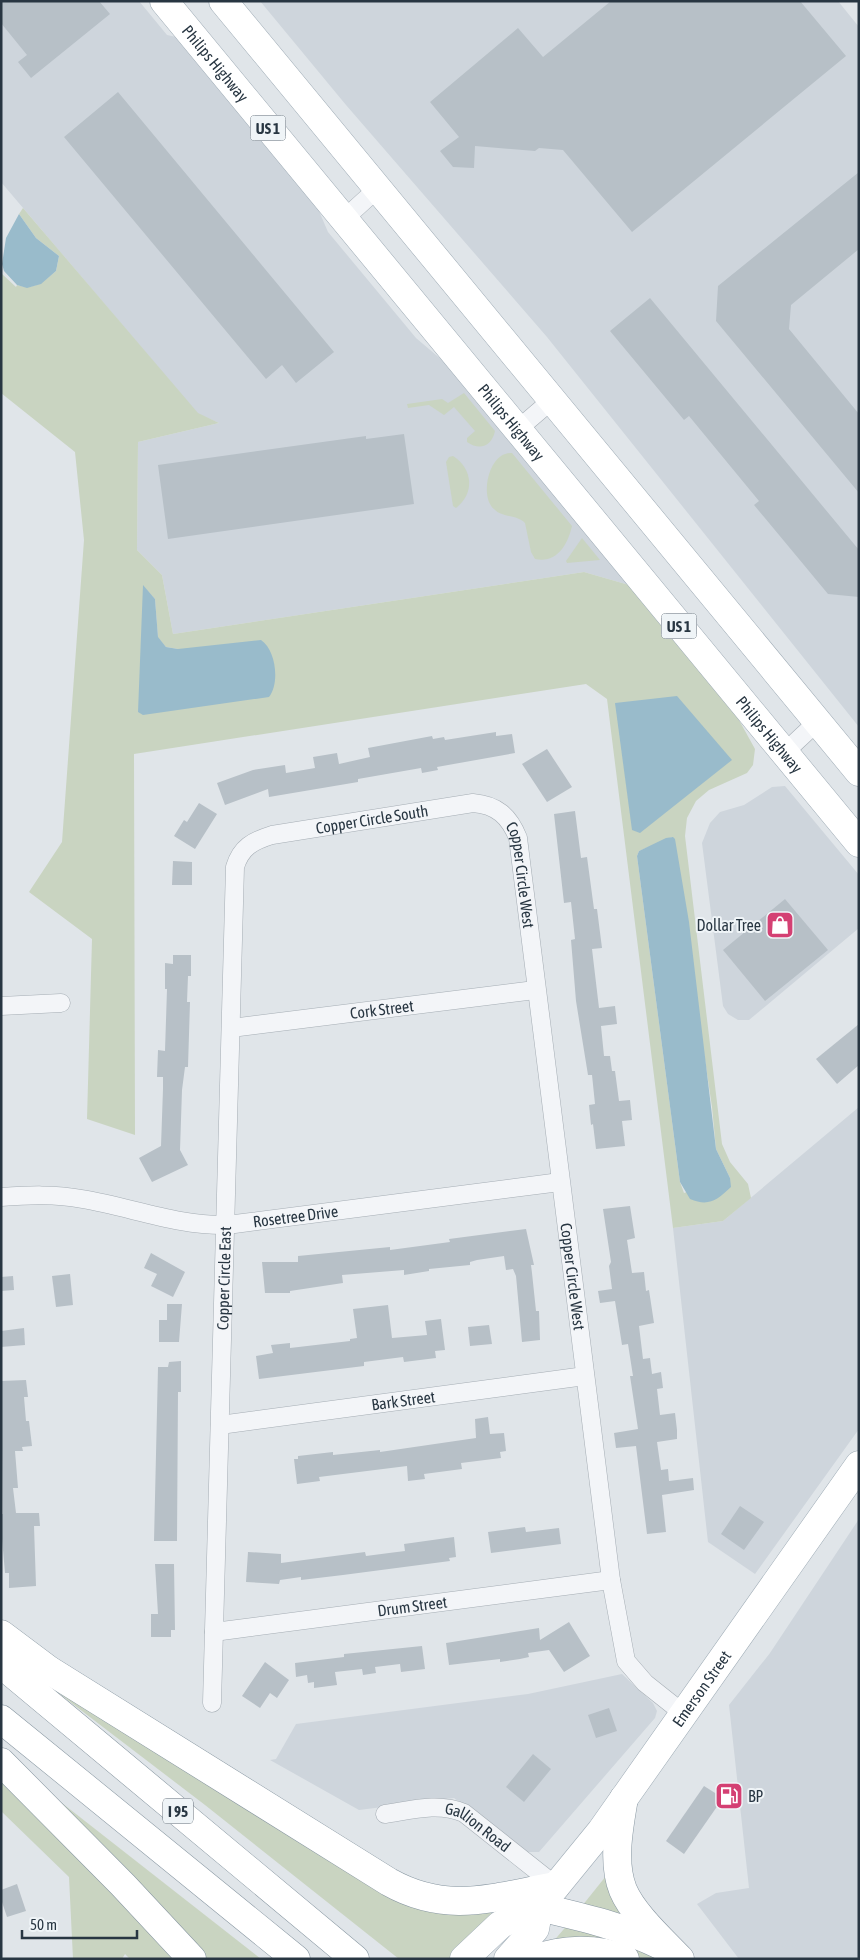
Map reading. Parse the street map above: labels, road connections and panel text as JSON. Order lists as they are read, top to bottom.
{
  "streets": {
    "main road": [
      "Philips Highway",
      "US 1",
      "Emerson Street",
      "I 95"
    ],
    "street": [
      "Copper Circle South",
      "Copper Circle West",
      "Cork Street",
      "Rosetree Drive",
      "Copper Circle East",
      "Bark Street",
      "Drum Street",
      "Gallion Road"
    ]
  },
  "crossings": [
    ["Copper Circle South", "Copper Circle West"],
    ["Copper Circle South", "Copper Circle East"],
    ["Copper Circle West", "Cork Street"],
    ["Copper Circle West", "Rosetree Drive"],
    ["Copper Circle West", "Bark Street"],
    ["Copper Circle West", "Drum Street"],
    ["Copper Circle West", "Emerson Street"],
    ["Cork Street", "Copper Circle East"],
    ["Rosetree Drive", "Copper Circle East"],
    ["Copper Circle East", "Bark Street"],
    ["Copper Circle East", "Drum Street"],
    ["Emerson Street", "Gallion Road"]
  ],
  "places": {
    "shop": ["Dollar Tree"],
    "fuel station": ["BP"]
  },
  "scale_bar": "50 m"
}
